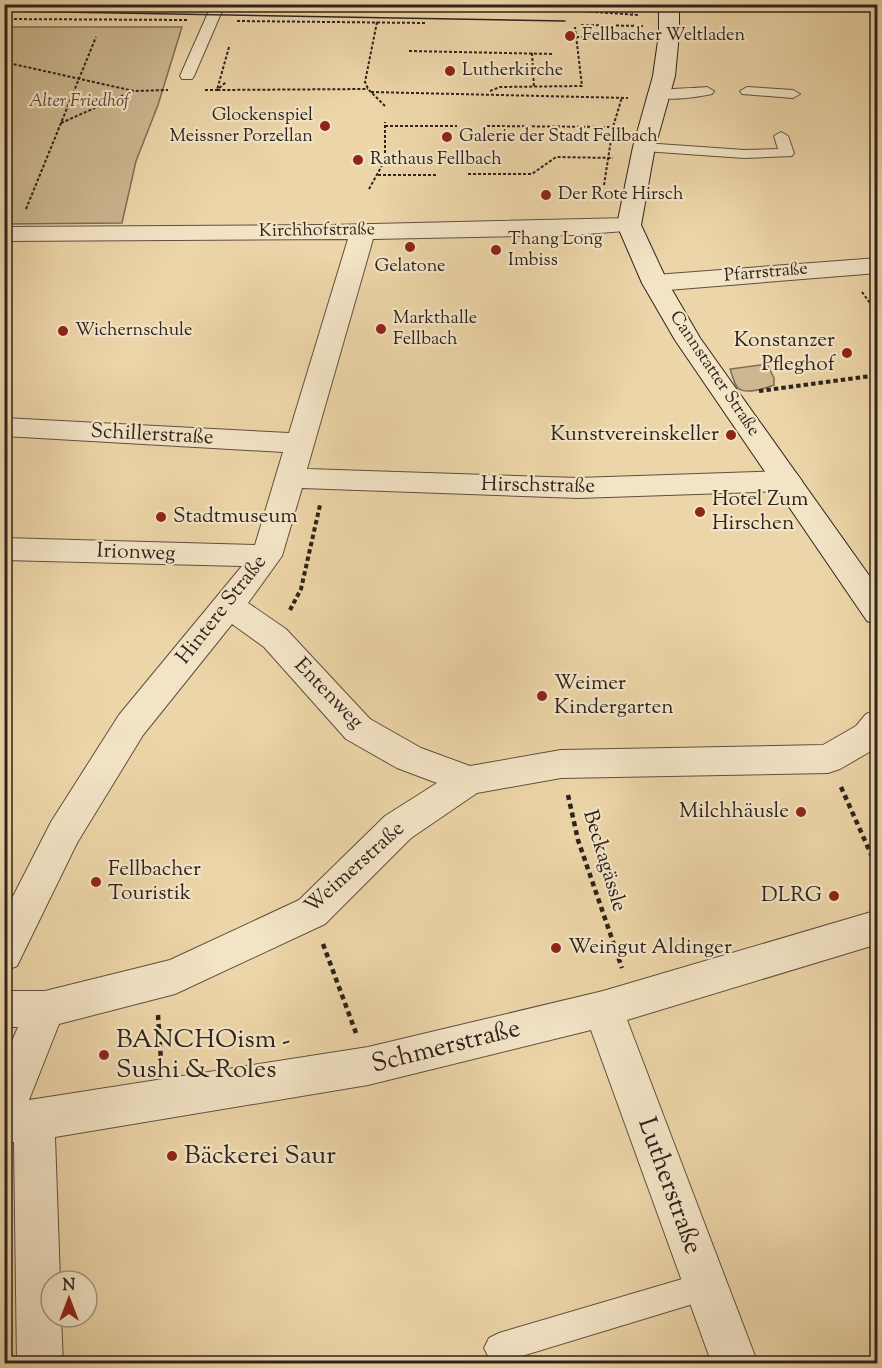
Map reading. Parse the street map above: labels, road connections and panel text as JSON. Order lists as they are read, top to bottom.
{
  "streets": {
    "street": [
      "Kirchhofstraße",
      "Pfarrstraße",
      "Cannstatter Straße",
      "Schillerstraße",
      "Hirschstraße",
      "Irionweg",
      "Hintere Straße",
      "Entenweg",
      "Weimerstraße",
      "Schmerstraße",
      "Lutherstraße"
    ],
    "path": ["Beckagässle"]
  },
  "crossings": [
    ["Kirchhofstraße", "Cannstatter Straße"],
    ["Kirchhofstraße", "Hintere Straße"],
    ["Pfarrstraße", "Cannstatter Straße"],
    ["Cannstatter Straße", "Hirschstraße"],
    ["Schillerstraße", "Hintere Straße"],
    ["Hirschstraße", "Hintere Straße"],
    ["Irionweg", "Hintere Straße"],
    ["Hintere Straße", "Entenweg"],
    ["Entenweg", "Weimerstraße"],
    ["Beckagässle", "Weimerstraße"],
    ["Beckagässle", "Schmerstraße"],
    ["Beckagässle", "Lutherstraße"],
    ["Schmerstraße", "Lutherstraße"]
  ],
  "parks": ["Alter Friedhof"],
  "places": [
    "Fellbacher Weltladen",
    "Lutherkirche",
    "Glockenspiel Meissner Porzellan",
    "Galerie der Stadt Fellbach",
    "Rathaus Fellbach",
    "Der Rote Hirsch",
    "Gelatone",
    "Thang Long Imbiss",
    "Markthalle Fellbach",
    "Wichernschule",
    "Konstanzer Pfleghof",
    "Kunstvereinskeller",
    "Hotel Zum Hirschen",
    "Stadtmuseum",
    "Weimer Kindergarten",
    "Milchhäusle",
    "Fellbacher Touristik",
    "DLRG",
    "Weingut Aldinger",
    "BANCHOism - Sushi & Roles",
    "Bäckerei Saur"
  ],
  "north": "top"
}
